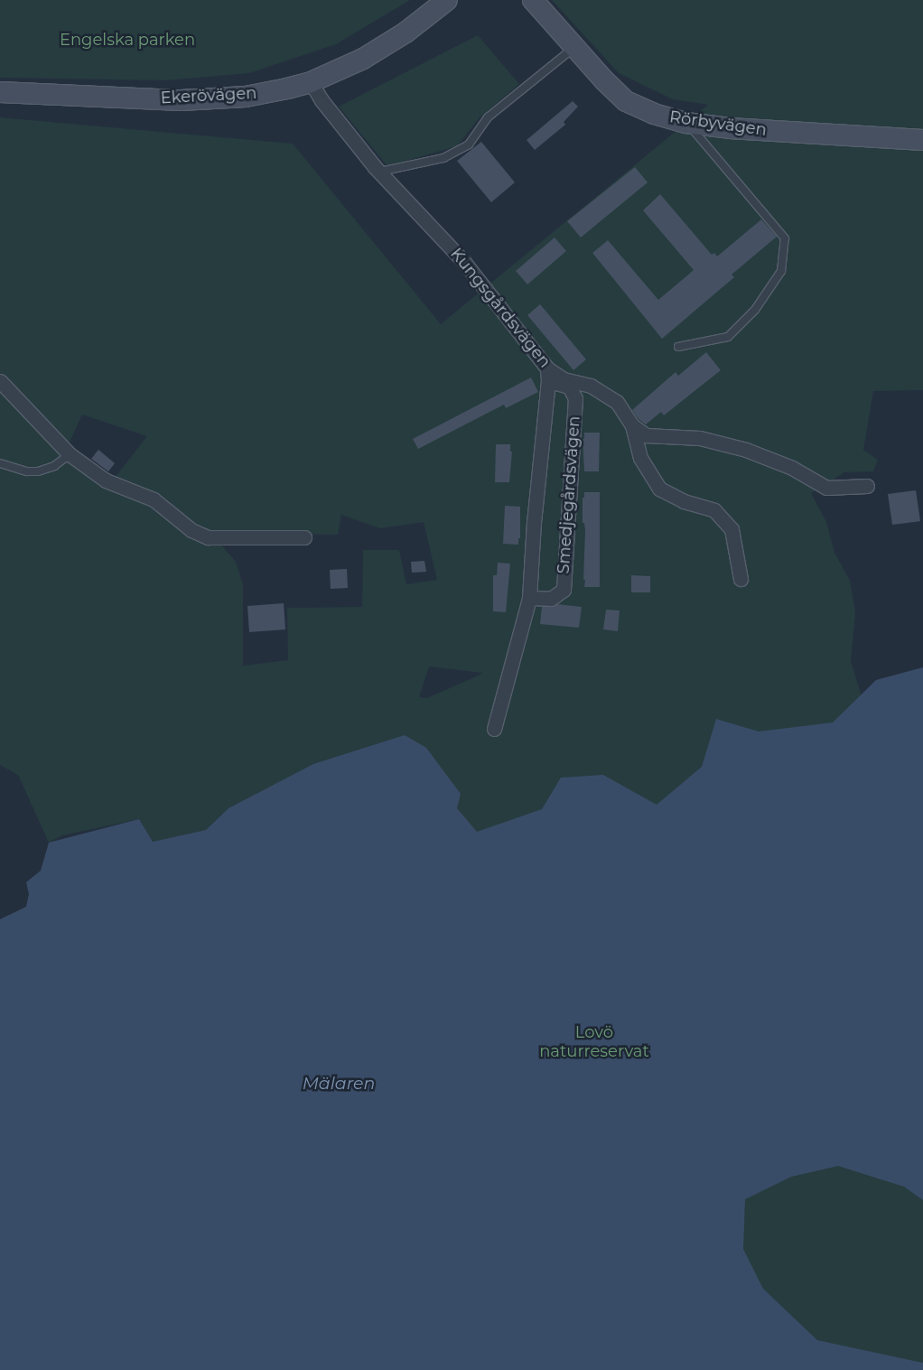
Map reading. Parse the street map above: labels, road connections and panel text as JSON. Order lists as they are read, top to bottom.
{
  "streets": {
    "main road": ["Ekerövägen", "Rörbyvägen"],
    "street": ["Kungsgårdsvägen", "Smedjegårdsvägen"]
  },
  "crossings": [
    ["Ekerövägen", "Kungsgårdsvägen"],
    ["Kungsgårdsvägen", "Smedjegårdsvägen"]
  ],
  "water": ["Mälaren"],
  "parks": ["Engelska parken", "Lovö naturreservat"]
}
